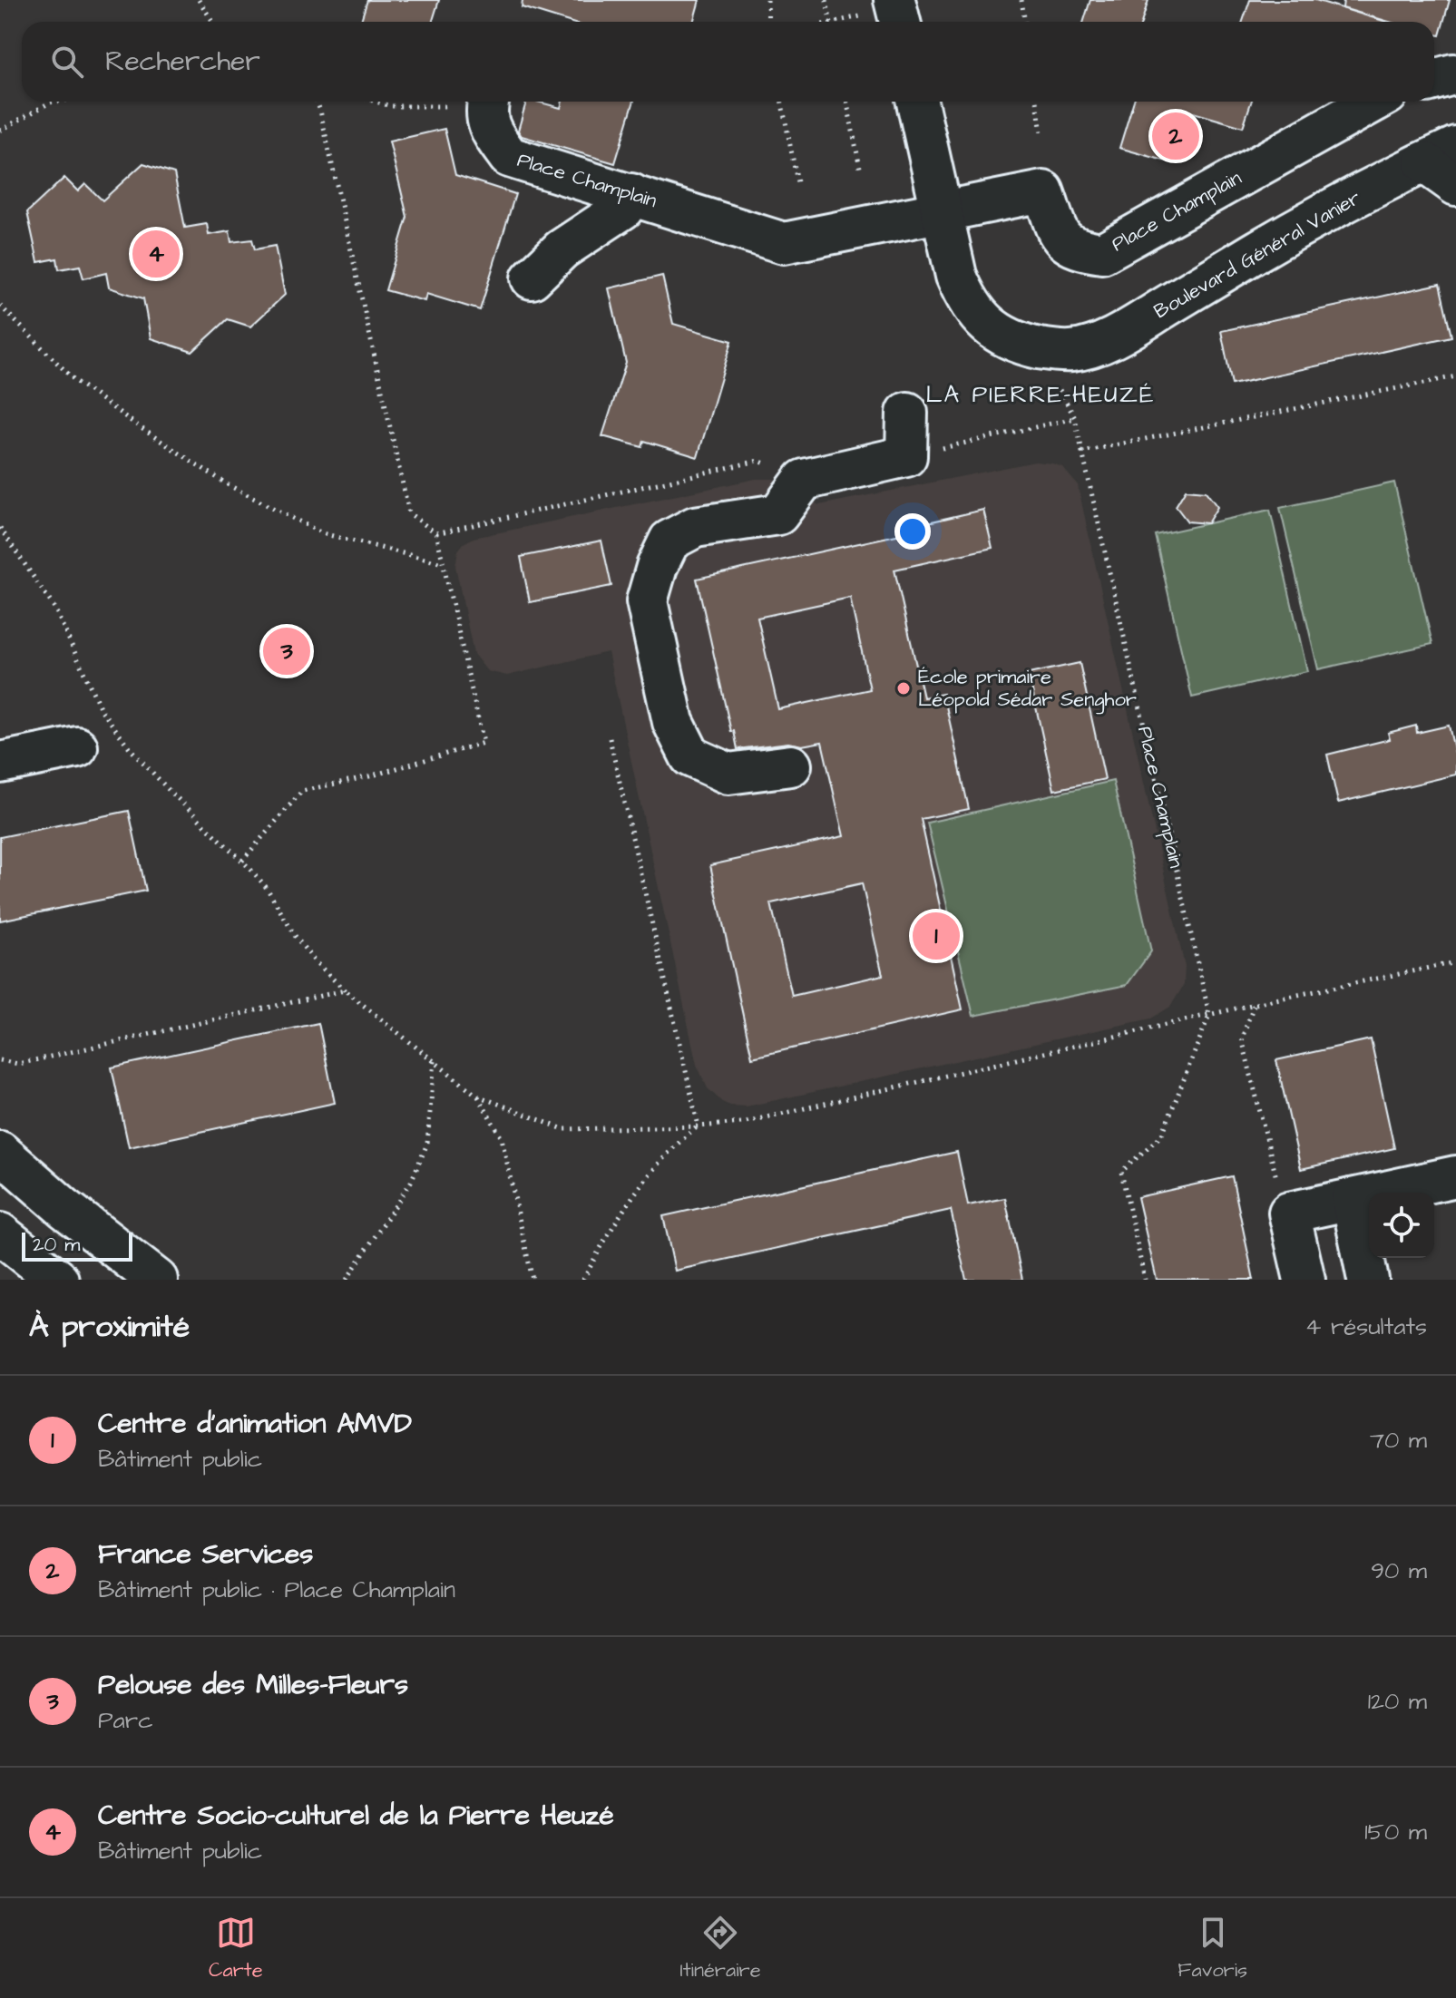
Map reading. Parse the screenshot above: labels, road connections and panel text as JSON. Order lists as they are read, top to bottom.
{
  "streets": {
    "street": ["Place Champlain", "Boulevard Général Vanier"]
  },
  "crossings": [
    ["Place Champlain", "Boulevard Général Vanier"]
  ],
  "districts": ["LA PIERRE-HEUZÉ"],
  "places": ["École primaire Léopold Sédar Senghor"],
  "scale_bar": "20 m",
  "page": {
    "search": "Rechercher",
    "pins": [
      "2",
      "4",
      "3",
      "1"
    ],
    "scale": "20 m",
    "heading": ["À proximité", "4 résultats"],
    "list": [
      {
        "mark": "1",
        "name": "Centre d'animation AMVD",
        "note": "Bâtiment public",
        "value": "70 m"
      },
      {
        "mark": "2",
        "name": "France Services",
        "note": "Bâtiment public · Place Champlain",
        "value": "90 m"
      },
      {
        "mark": "3",
        "name": "Pelouse des Milles-Fleurs",
        "note": "Parc",
        "value": "120 m"
      },
      {
        "mark": "4",
        "name": "Centre Socio-culturel de la Pierre Heuzé",
        "note": "Bâtiment public",
        "value": "150 m"
      }
    ],
    "nav": ["Carte", "Itinéraire", "Favoris"]
  }
}
